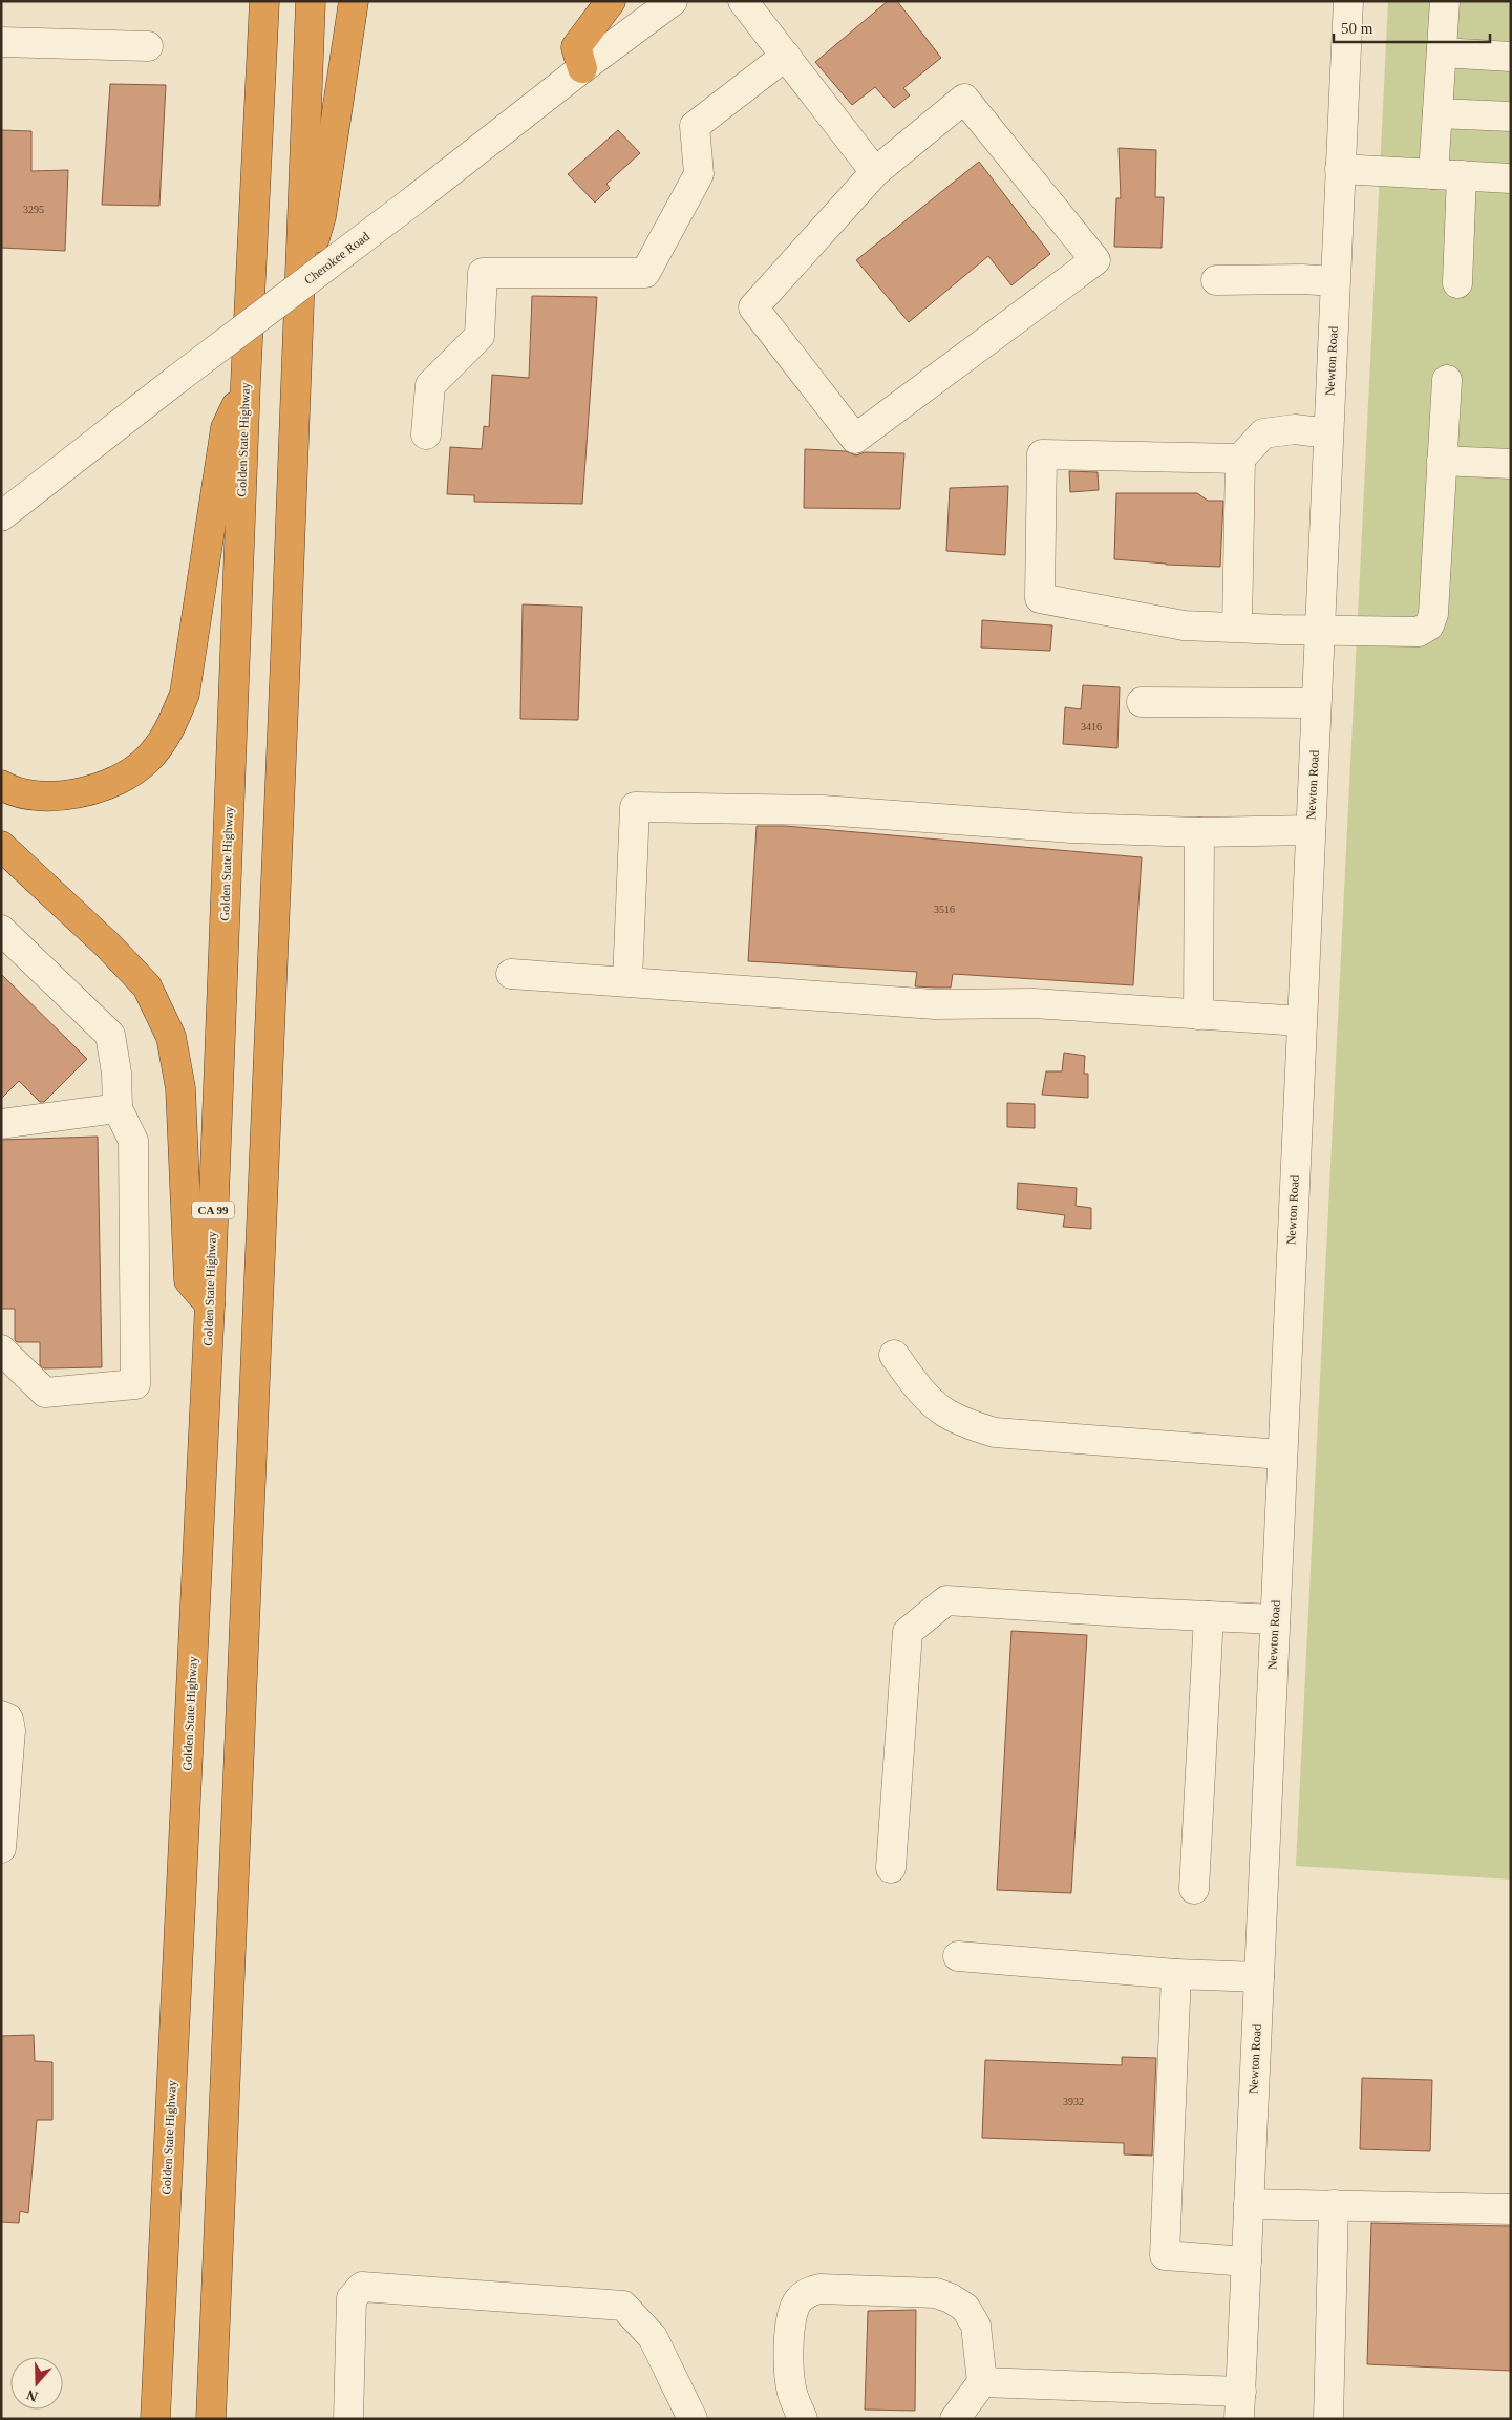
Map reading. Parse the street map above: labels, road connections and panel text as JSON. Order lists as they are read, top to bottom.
{
  "streets": {
    "highway": ["Golden State Highway", "CA 99"],
    "street": ["Cherokee Road", "Newton Road"]
  },
  "house_numbers": [
    "3295",
    "3416",
    "3516",
    "3932"
  ],
  "scale_bar": "50 m",
  "north": "bottom"
}
